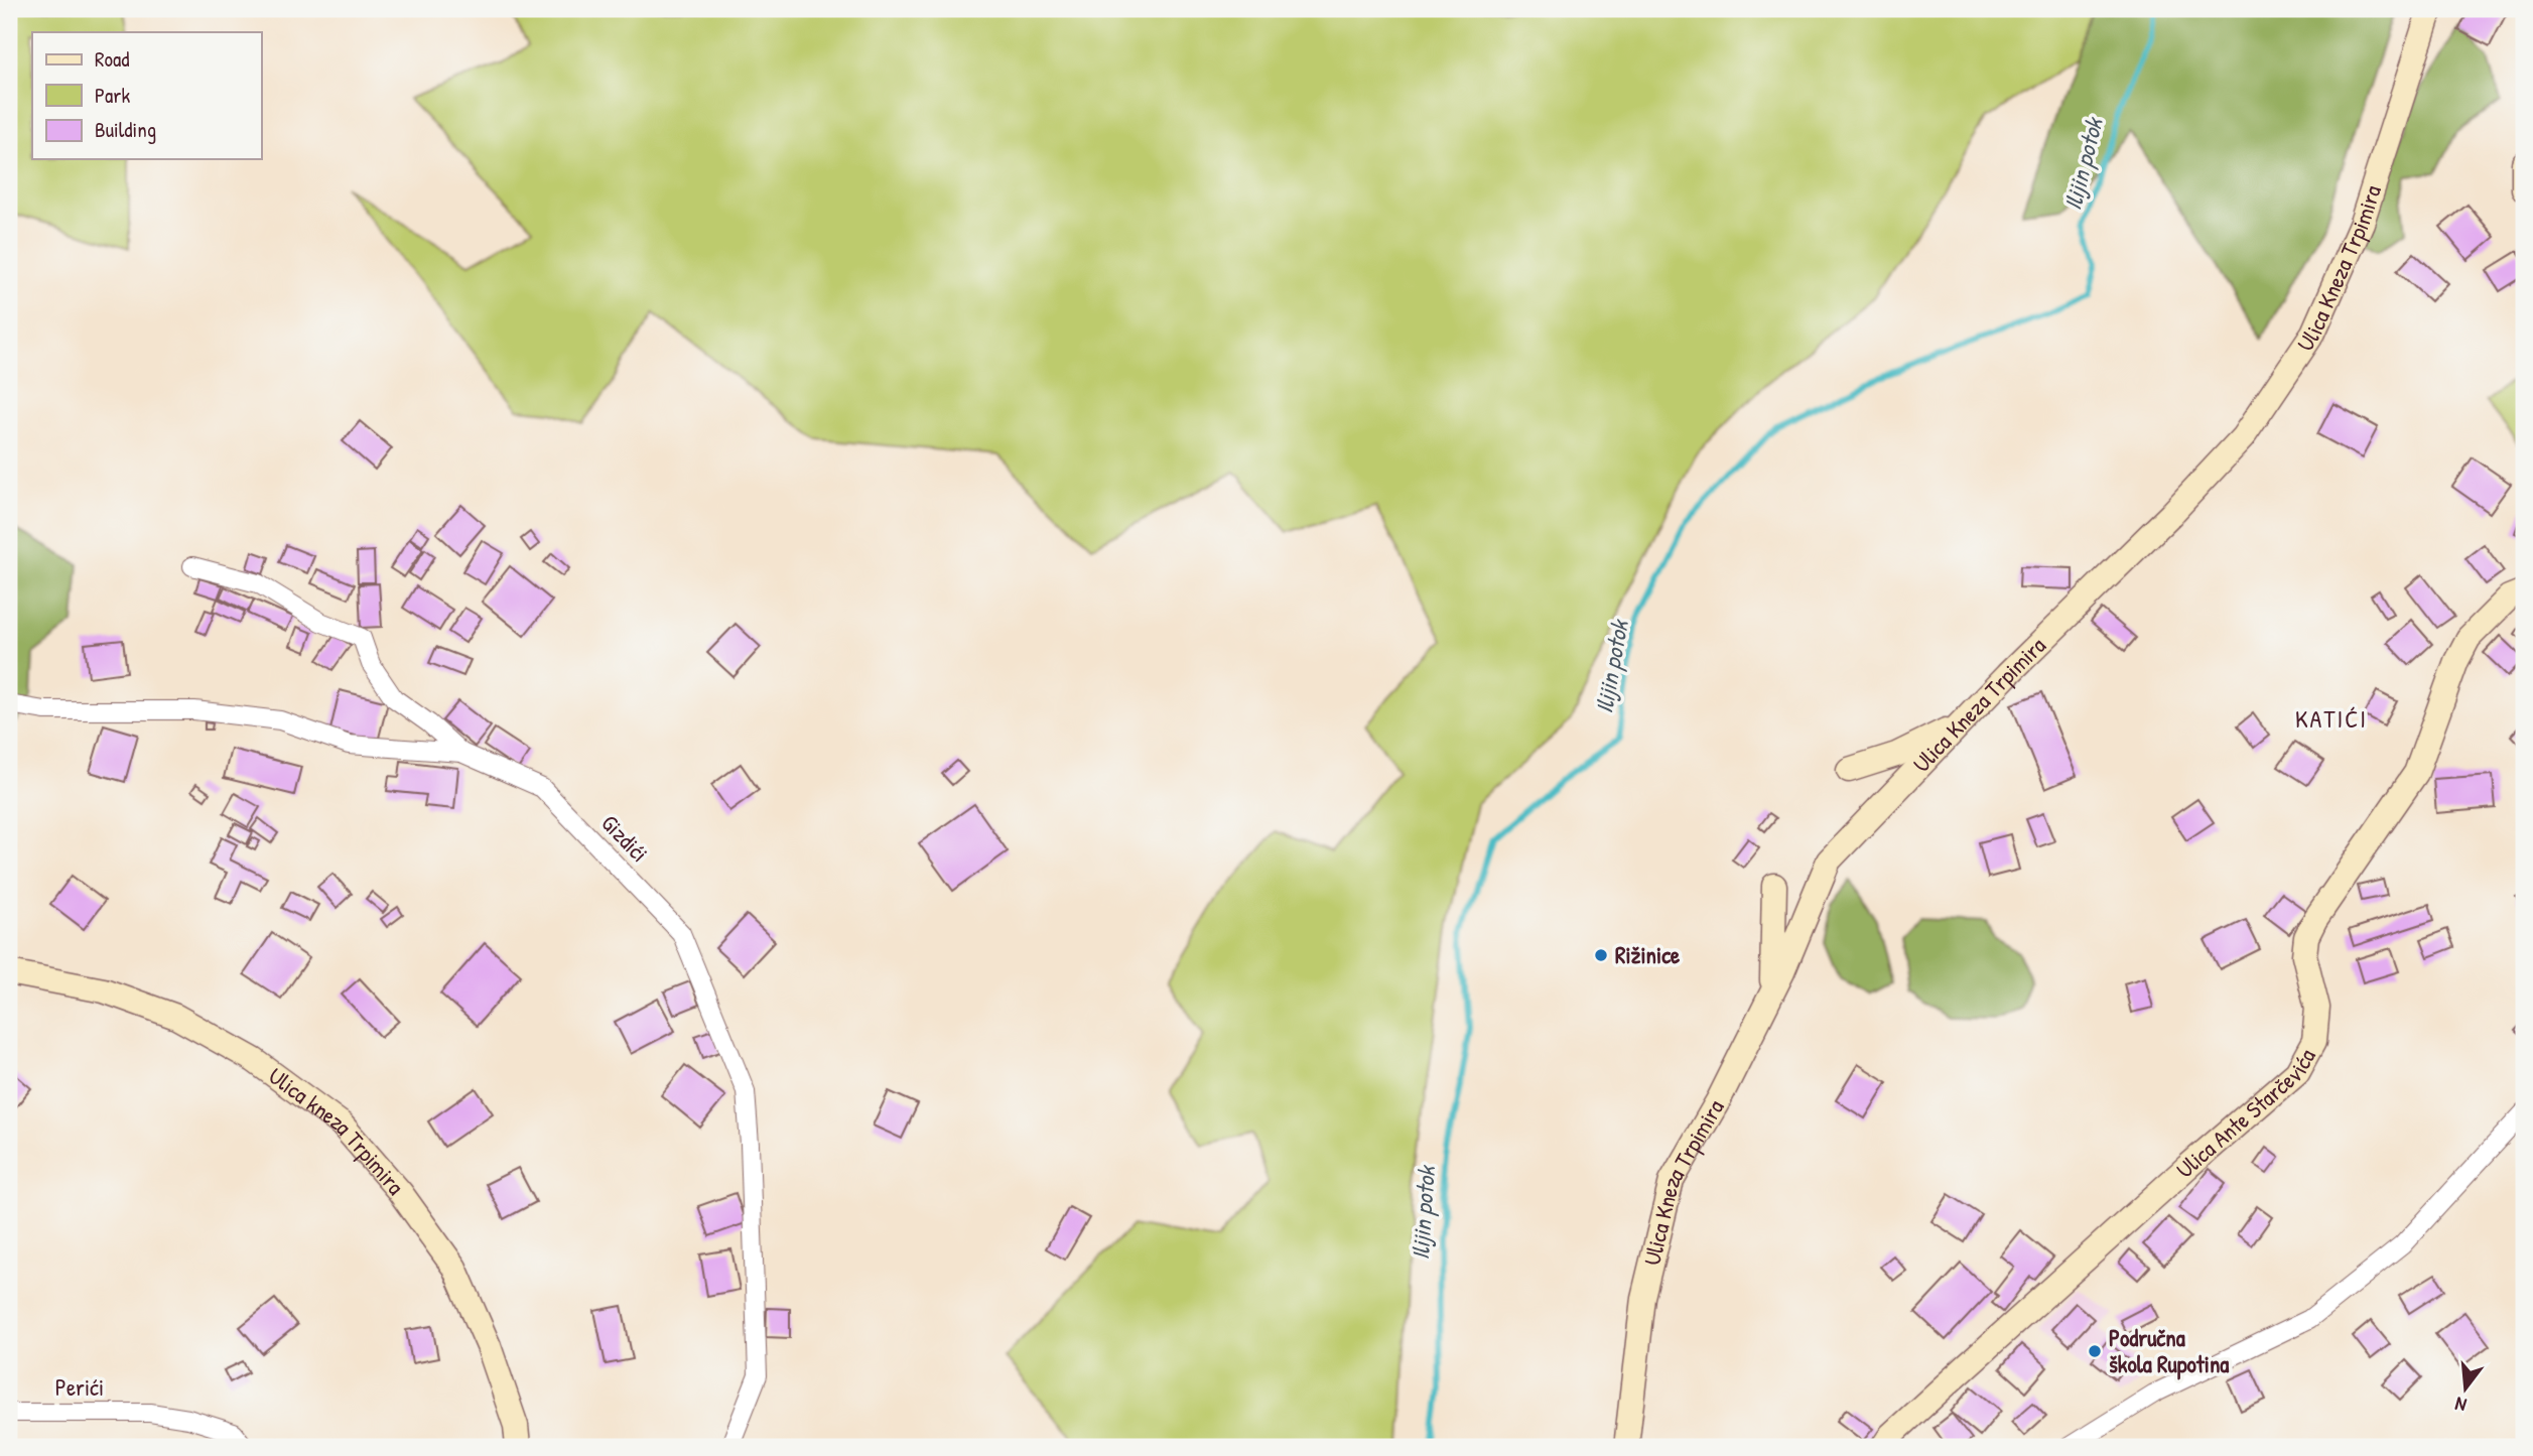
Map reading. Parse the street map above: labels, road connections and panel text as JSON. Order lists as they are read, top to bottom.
{
  "streets": {
    "main road": ["Ulica Kneza Trpimira", "Ulica Ante Starčevića", "Ulica kneza Trpimira"],
    "street": ["Gizdići", "Perići"]
  },
  "districts": ["KATIĆI"],
  "water": ["Ilijin potok"],
  "places": ["Rižinice", "Područna škola Rupotina"],
  "legend": ["Road", "Park", "Building"],
  "north": "bottom"
}
